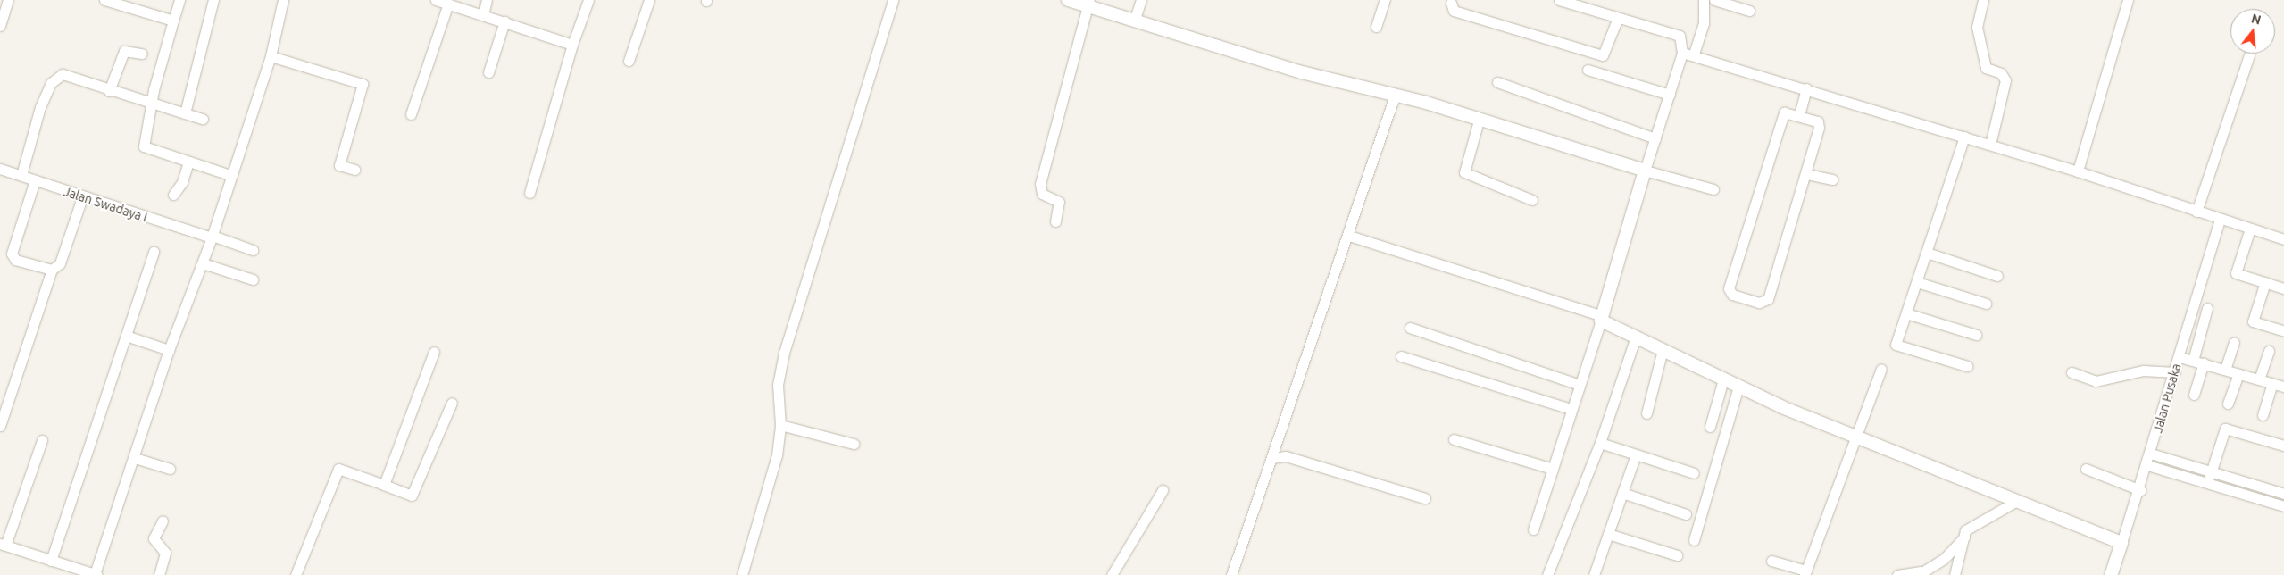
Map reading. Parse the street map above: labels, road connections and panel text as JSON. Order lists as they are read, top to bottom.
{
  "streets": {
    "street": ["Jalan Swadaya I", "Jalan Pusaka"]
  },
  "north": "top"
}
